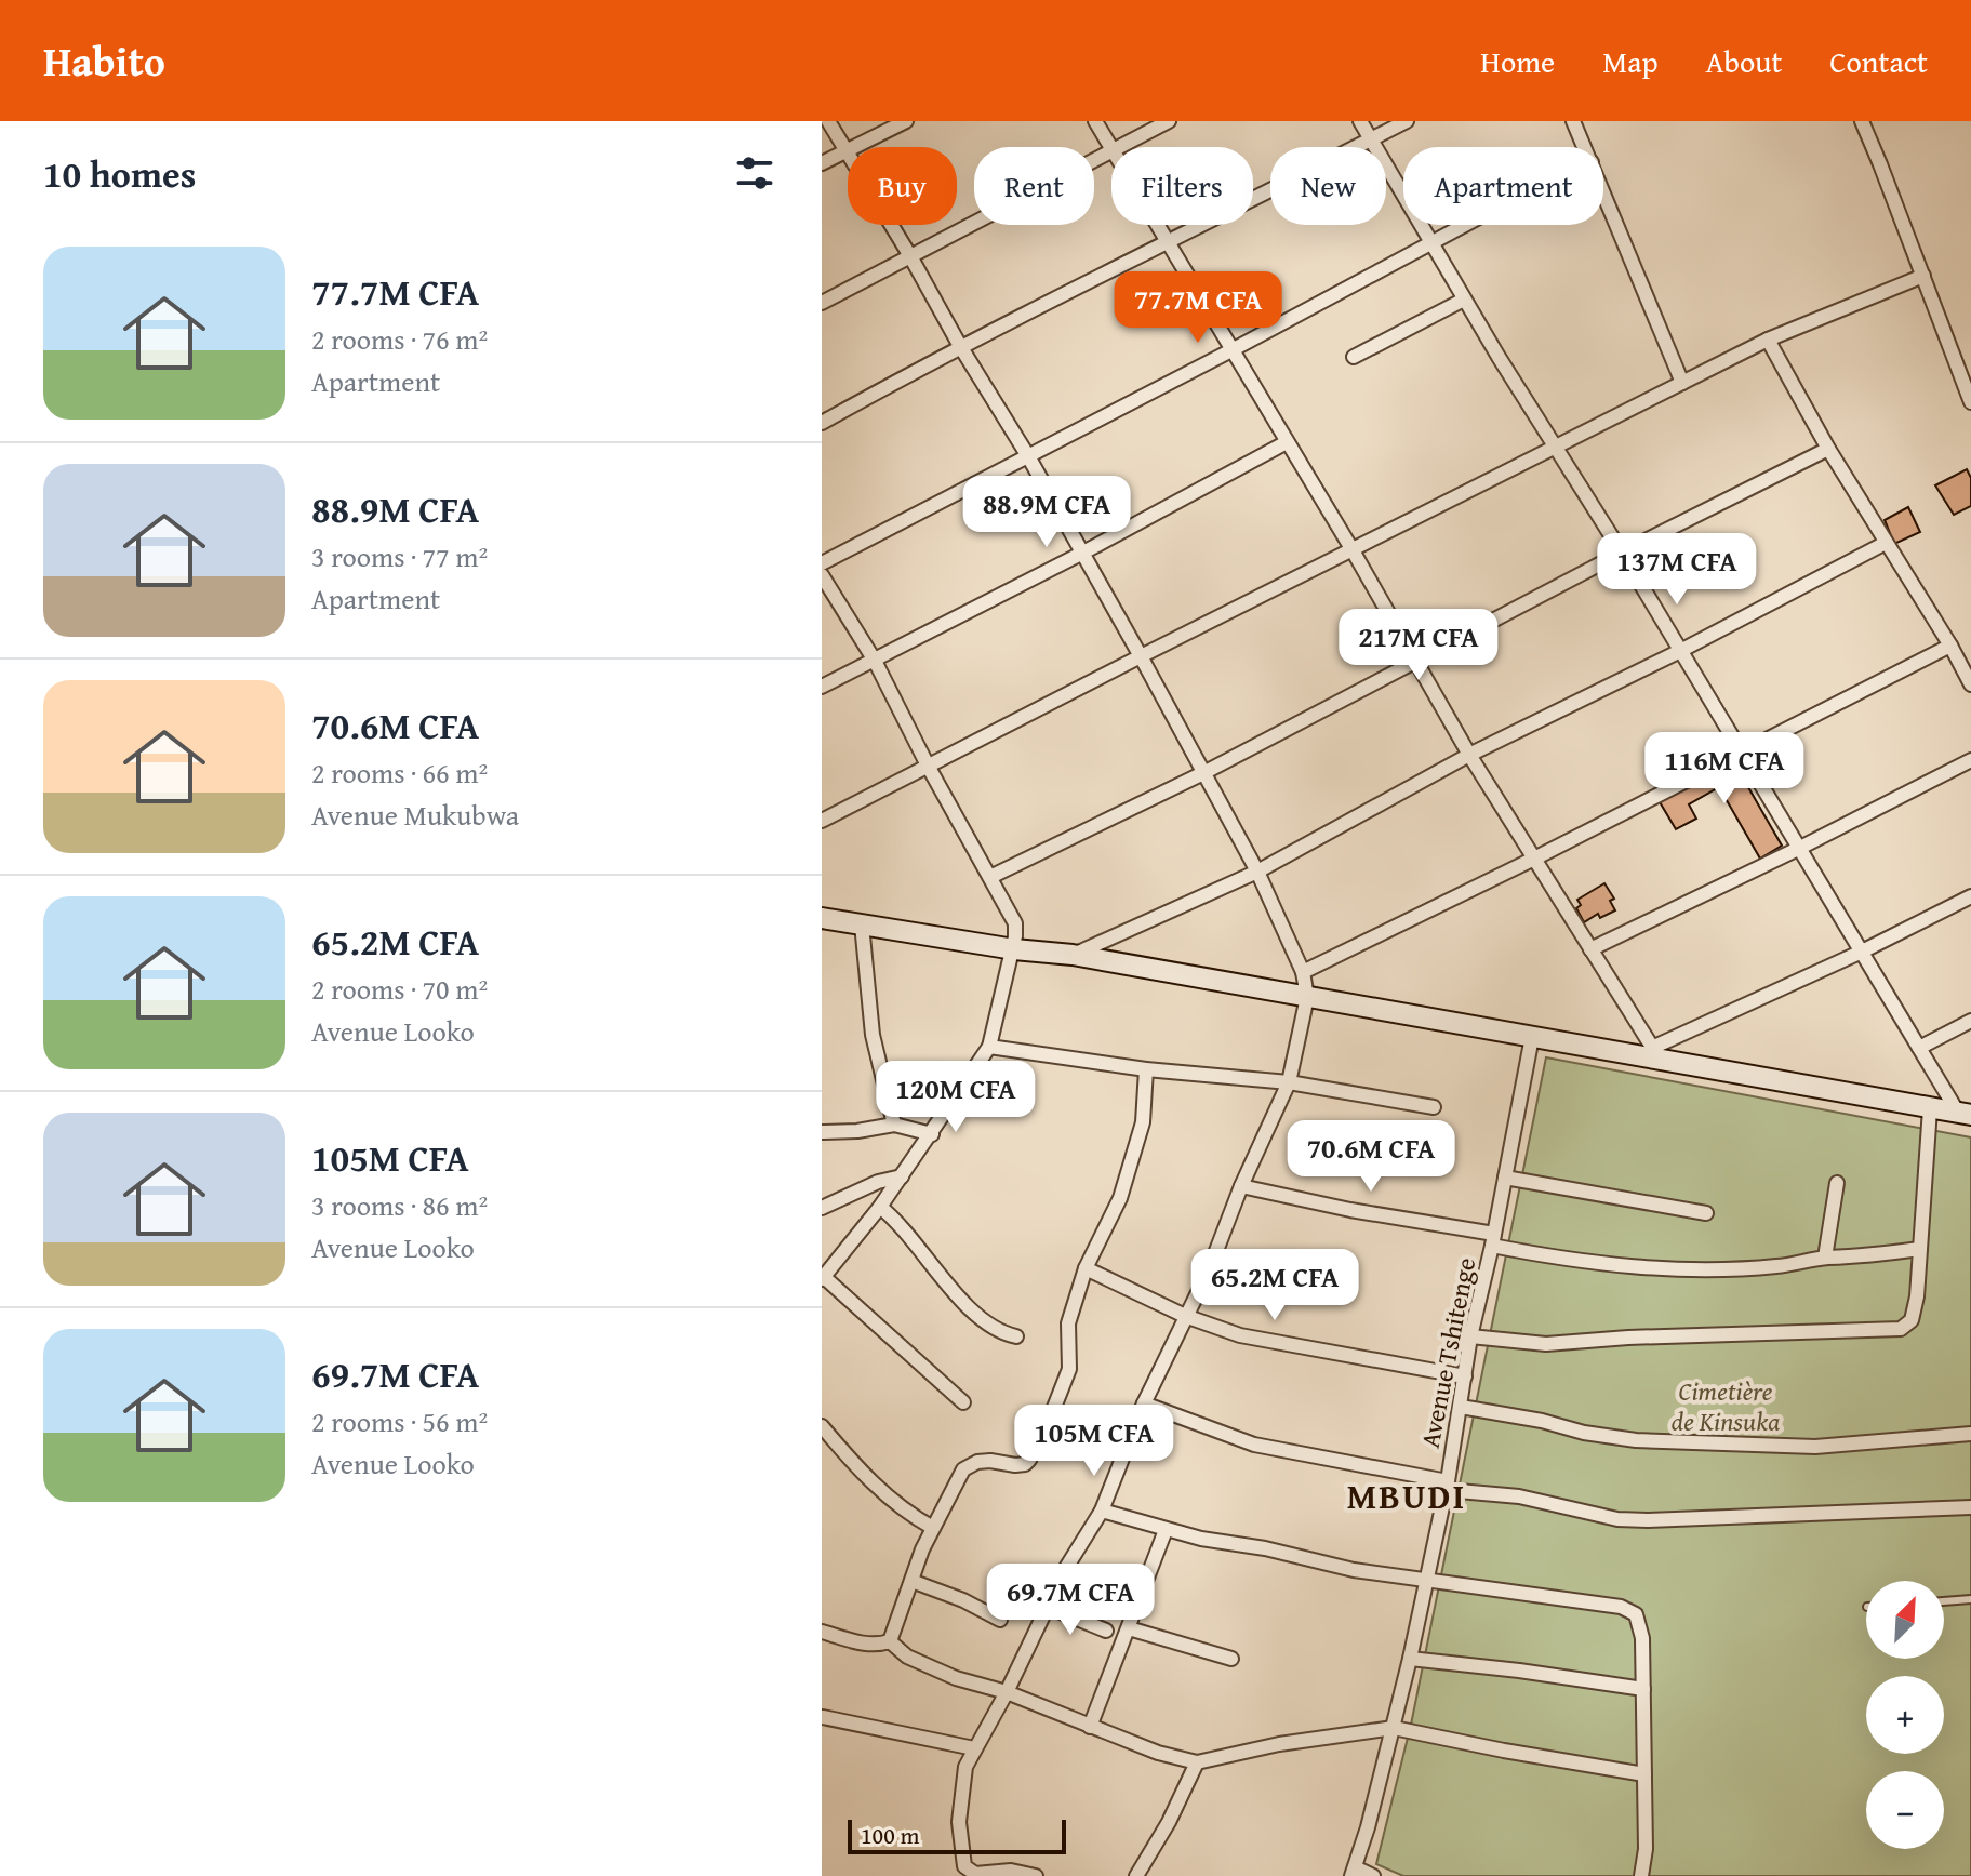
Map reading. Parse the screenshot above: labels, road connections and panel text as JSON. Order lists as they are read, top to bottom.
{
  "streets": {
    "street": ["Avenue Tshitenge"]
  },
  "districts": ["MBUDI"],
  "parks": ["Cimetière de Kinsuka"],
  "scale_bar": "100 m",
  "north": "top right",
  "page": {
    "header": "Habito",
    "nav": [
      "Home",
      "Map",
      "About",
      "Contact"
    ],
    "heading": "10 homes",
    "chip": [
      "Buy",
      "Rent",
      "Filters",
      "New",
      "Apartment"
    ],
    "list": [
      {
        "name": "77.7M CFA",
        "note": "2 rooms · 76 m² · Apartment"
      },
      {
        "name": "88.9M CFA",
        "note": "3 rooms · 77 m² · Apartment"
      },
      {
        "name": "70.6M CFA",
        "note": "2 rooms · 66 m² · Avenue Mukubwa"
      },
      {
        "name": "65.2M CFA",
        "note": "2 rooms · 70 m² · Avenue Looko"
      },
      {
        "name": "105M CFA",
        "note": "3 rooms · 86 m² · Avenue Looko"
      },
      {
        "name": "69.7M CFA",
        "note": "2 rooms · 56 m² · Avenue Looko"
      }
    ],
    "price": [
      "77.7M CFA",
      "88.9M CFA",
      "137M CFA",
      "217M CFA",
      "116M CFA",
      "120M CFA",
      "70.6M CFA",
      "65.2M CFA",
      "105M CFA",
      "69.7M CFA"
    ],
    "map_buttons": ["+", "−"],
    "scale": "100 m"
  }
}
